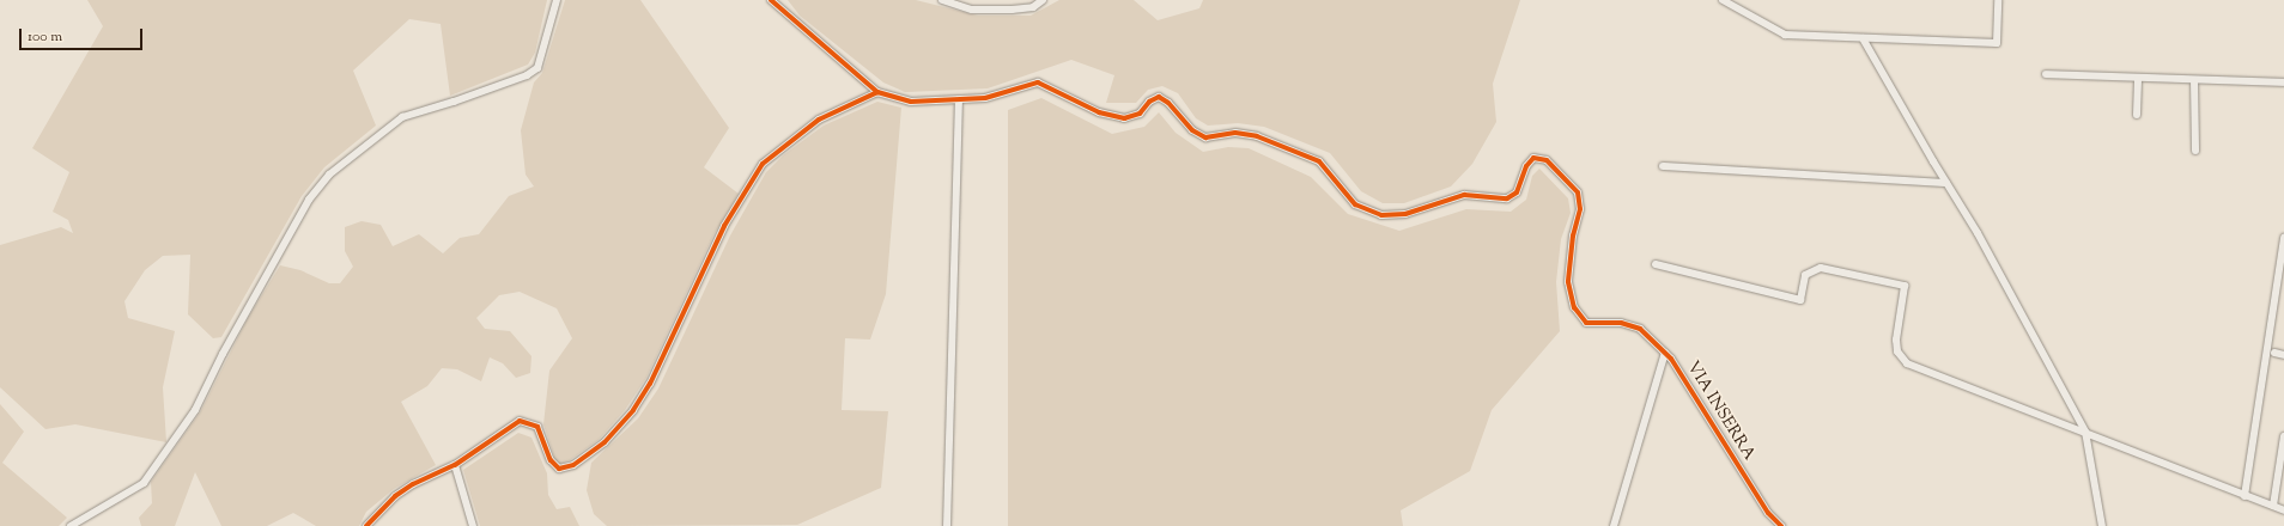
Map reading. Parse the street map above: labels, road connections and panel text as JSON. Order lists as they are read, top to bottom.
{
  "streets": {
    "street": ["VIA INSERRA"]
  },
  "scale_bar": "100 m"
}
